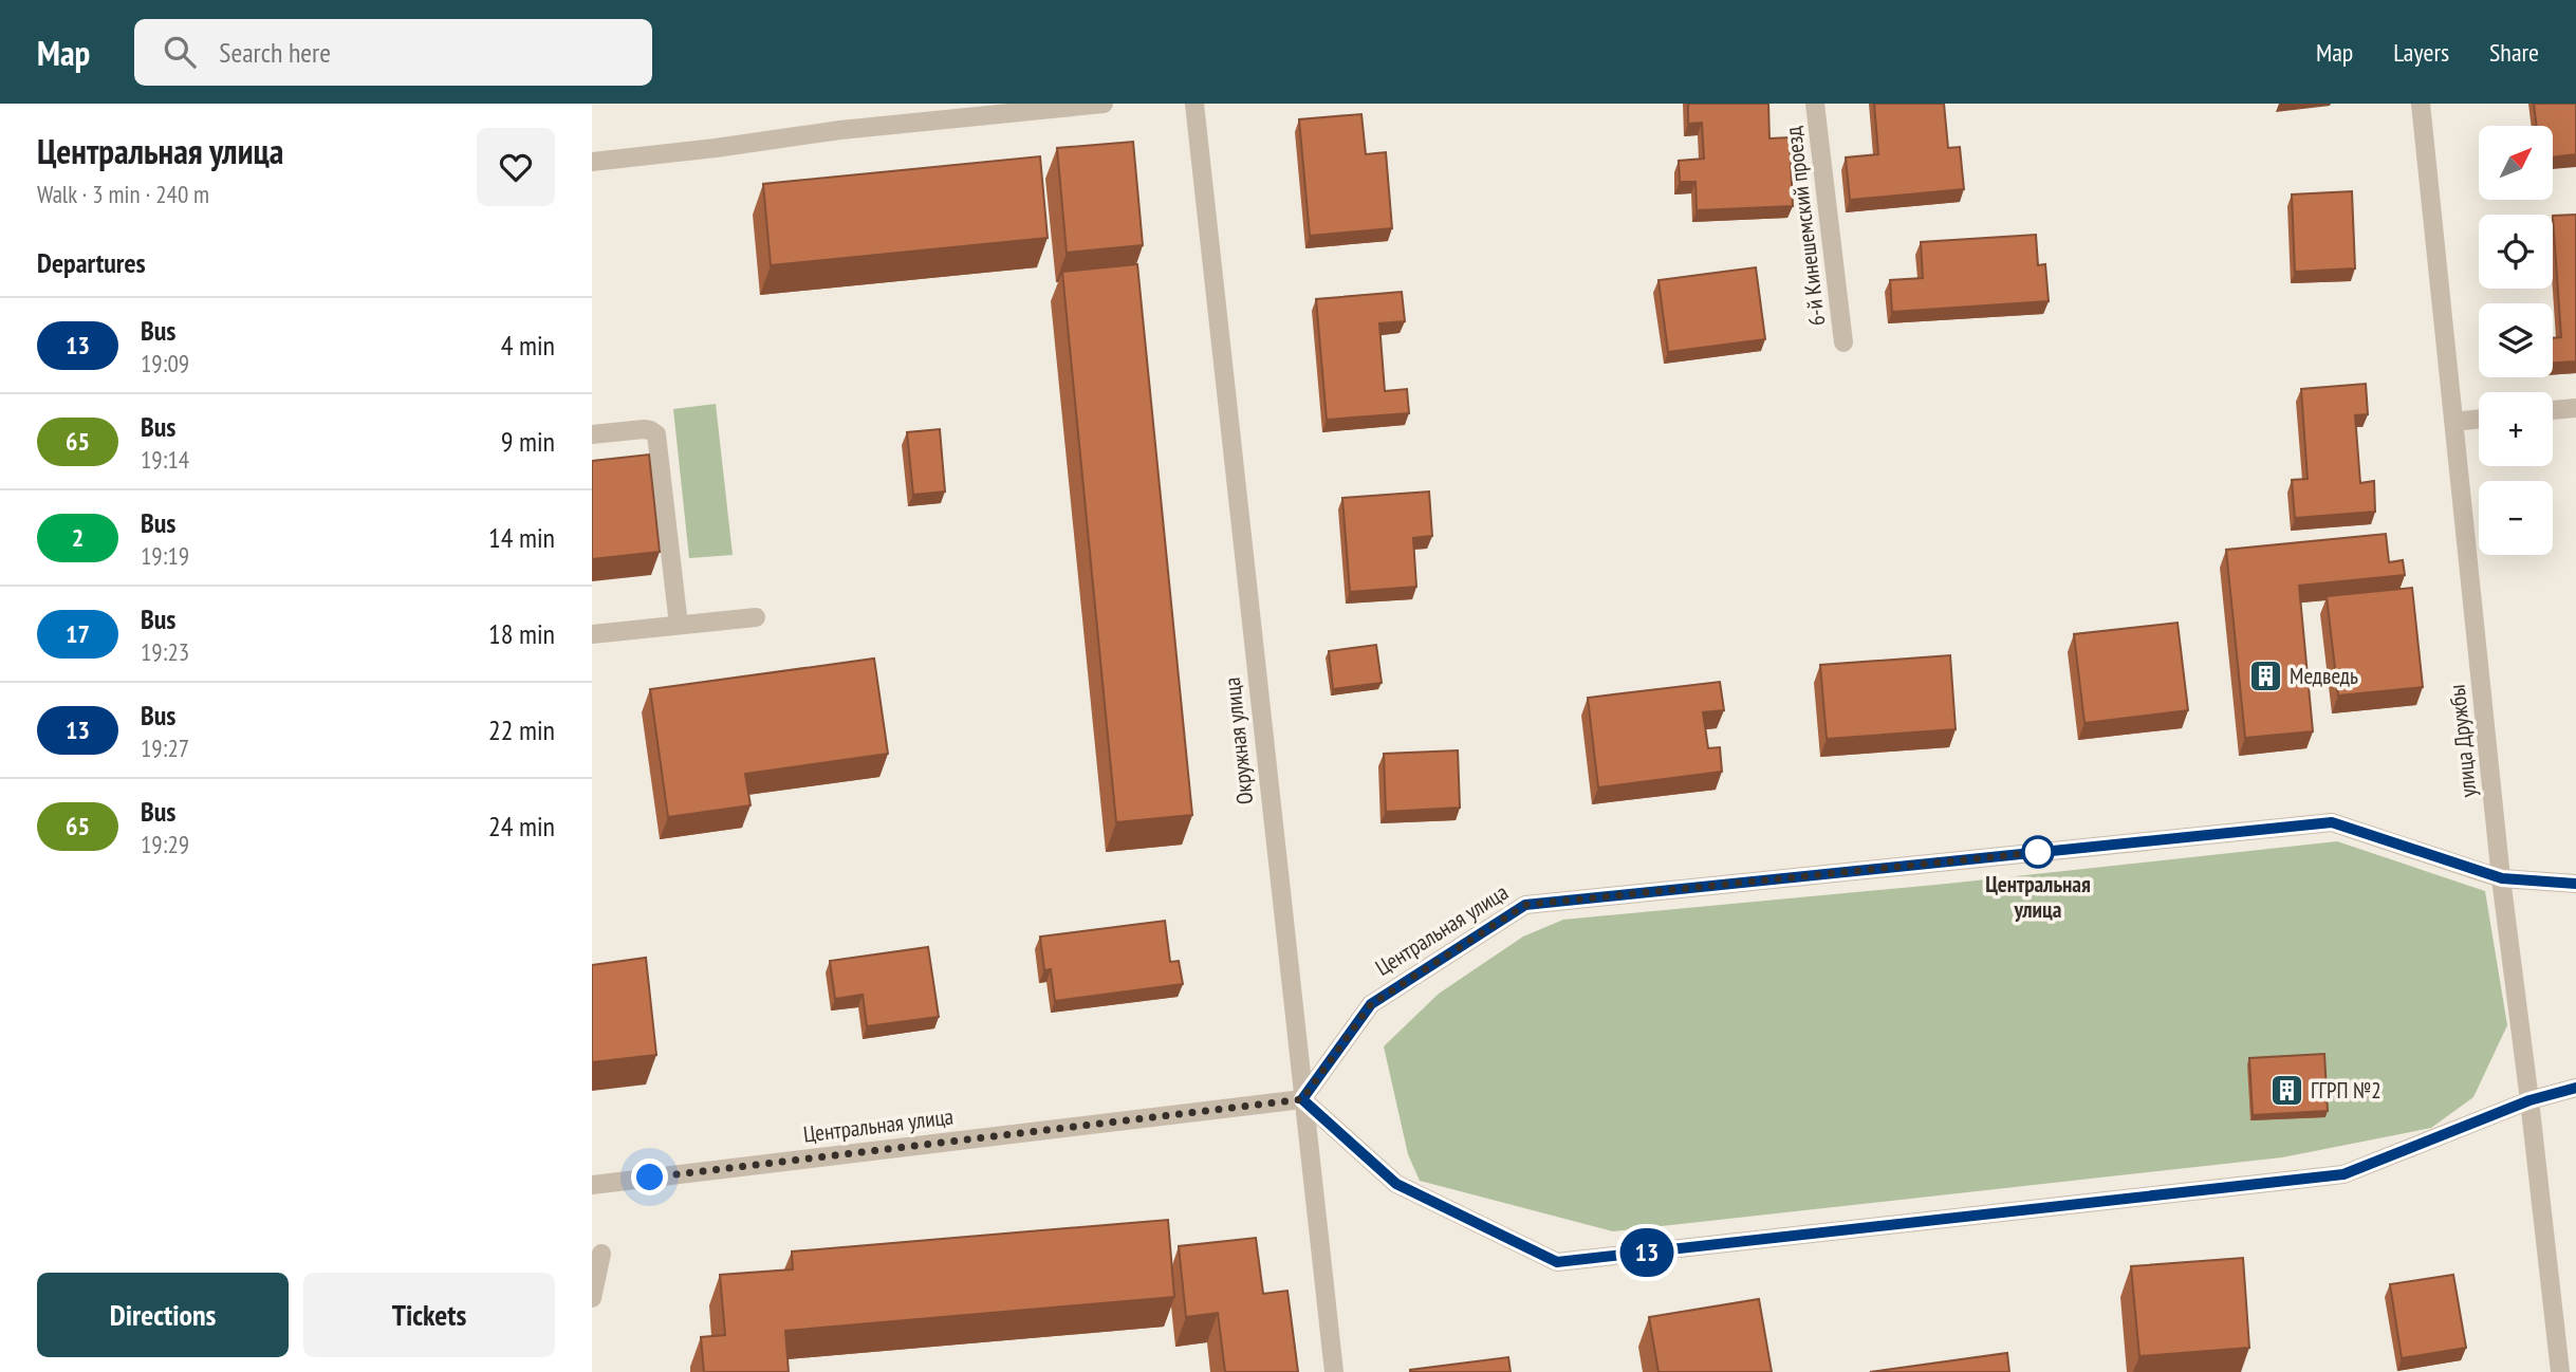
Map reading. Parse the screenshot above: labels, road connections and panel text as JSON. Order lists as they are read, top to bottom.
{
  "streets": {
    "street": [
      "6-й Кинешемский проезд",
      "Окружная улица",
      "улица Дружбы",
      "Центральная улица"
    ]
  },
  "crossings": [
    ["Окружная улица", "Центральная улица"],
    ["улица Дружбы", "Центральная улица"]
  ],
  "places": {
    "building": ["Медведь", "ГГРП №2"],
    "other": ["Центральная улица"]
  },
  "lines": ["bus line 13"],
  "north": "top right",
  "page": {
    "header": "Map",
    "search": "Search here",
    "nav": ["Map", "Layers", "Share"],
    "heading": [
      ["Центральная улица", "Walk · 3 min · 240 m"],
      "Departures"
    ],
    "on_map": "13",
    "map_buttons": ["+", "−"],
    "list": [
      {
        "mark": "13",
        "name": "Bus",
        "note": "19:09",
        "value": "4 min"
      },
      {
        "mark": "65",
        "name": "Bus",
        "note": "19:14",
        "value": "9 min"
      },
      {
        "mark": "2",
        "name": "Bus",
        "note": "19:19",
        "value": "14 min"
      },
      {
        "mark": "17",
        "name": "Bus",
        "note": "19:23",
        "value": "18 min"
      },
      {
        "mark": "13",
        "name": "Bus",
        "note": "19:27",
        "value": "22 min"
      },
      {
        "mark": "65",
        "name": "Bus",
        "note": "19:29",
        "value": "24 min"
      }
    ],
    "buttons": ["Directions", "Tickets"]
  }
}
